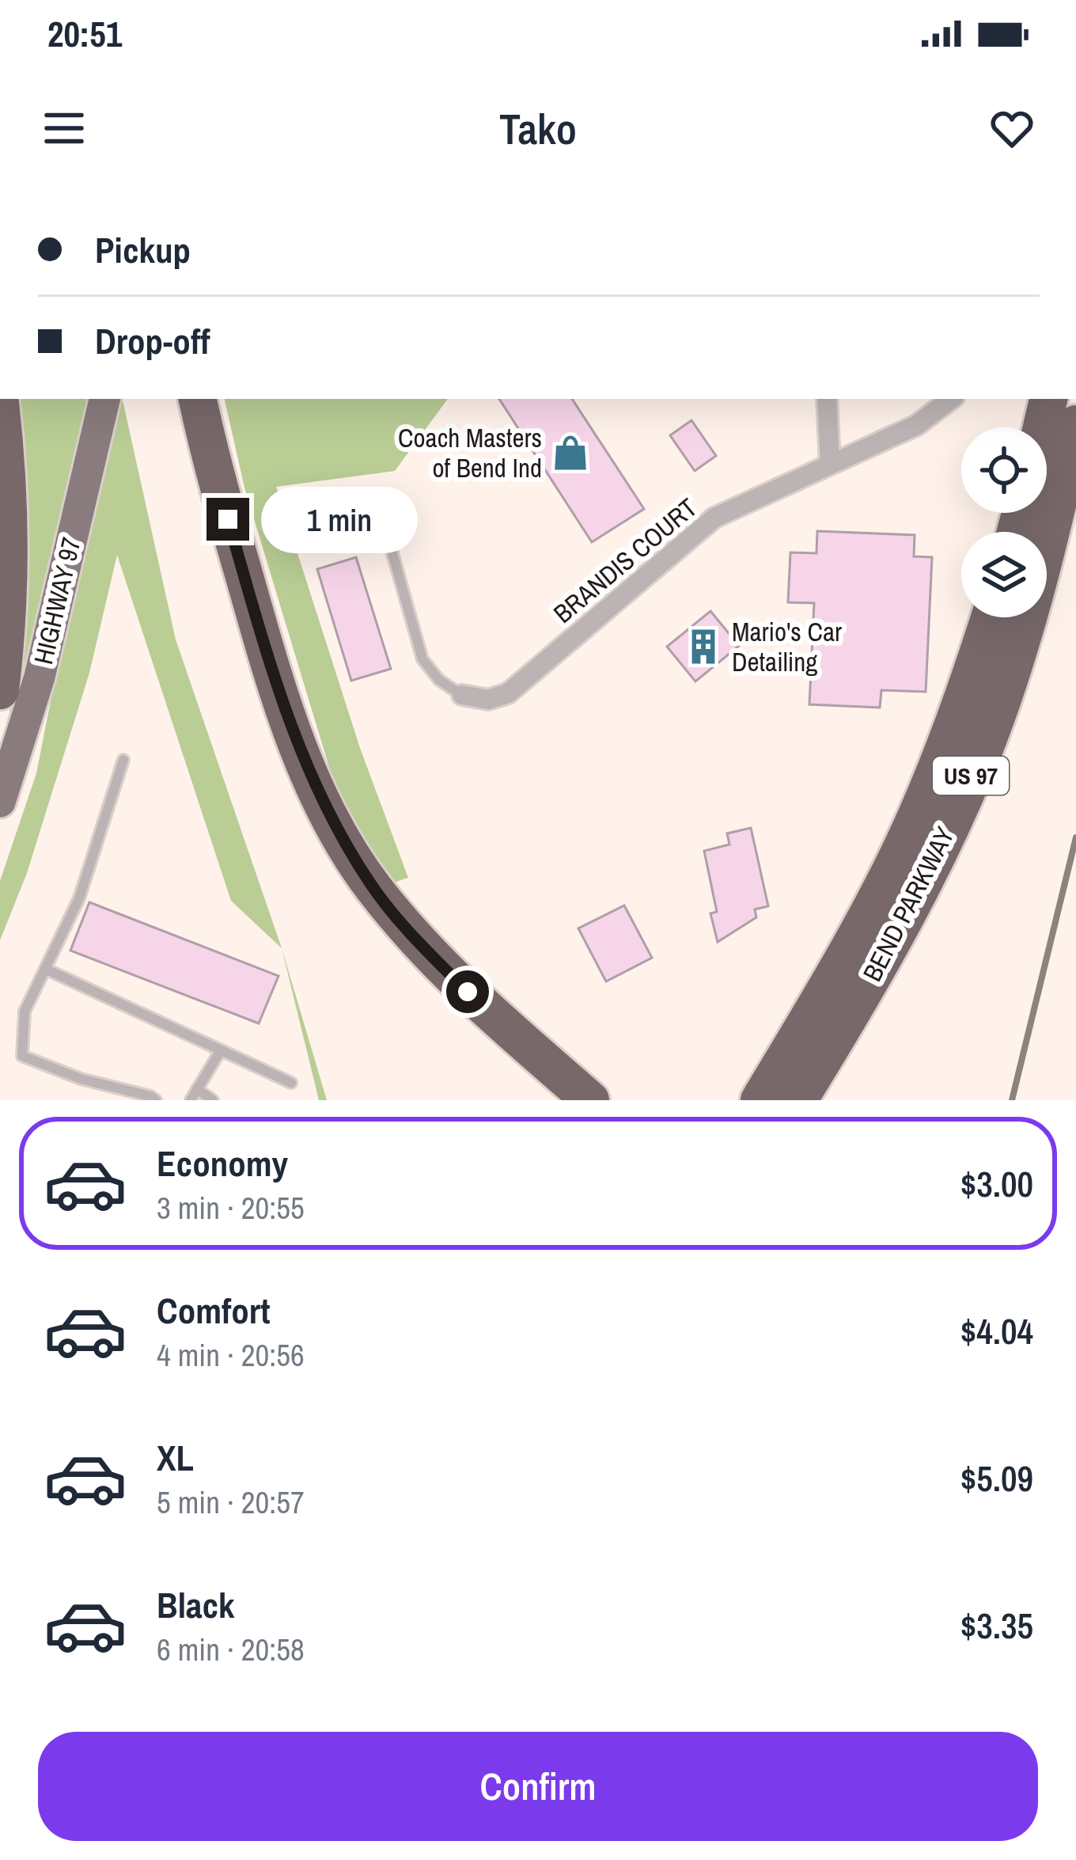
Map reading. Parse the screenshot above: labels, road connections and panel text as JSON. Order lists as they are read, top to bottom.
{
  "streets": {
    "highway": ["US 97", "BEND PARKWAY"],
    "main road": ["HIGHWAY 97"],
    "street": ["BRANDIS COURT"]
  },
  "places": {
    "shop": ["Coach Masters of Bend Ind"],
    "building": ["Mario's Car Detailing"]
  },
  "page": {
    "status": "20:51",
    "header": "Tako",
    "banner": ["Pickup", "Drop-off"],
    "bubble": "1 min",
    "list": [
      {
        "name": "Economy",
        "note": "3 min · 20:55",
        "value": "$3.00"
      },
      {
        "name": "Comfort",
        "note": "4 min · 20:56",
        "value": "$4.04"
      },
      {
        "name": "XL",
        "note": "5 min · 20:57",
        "value": "$5.09"
      },
      {
        "name": "Black",
        "note": "6 min · 20:58",
        "value": "$3.35"
      }
    ],
    "buttons": "Confirm"
  }
}
